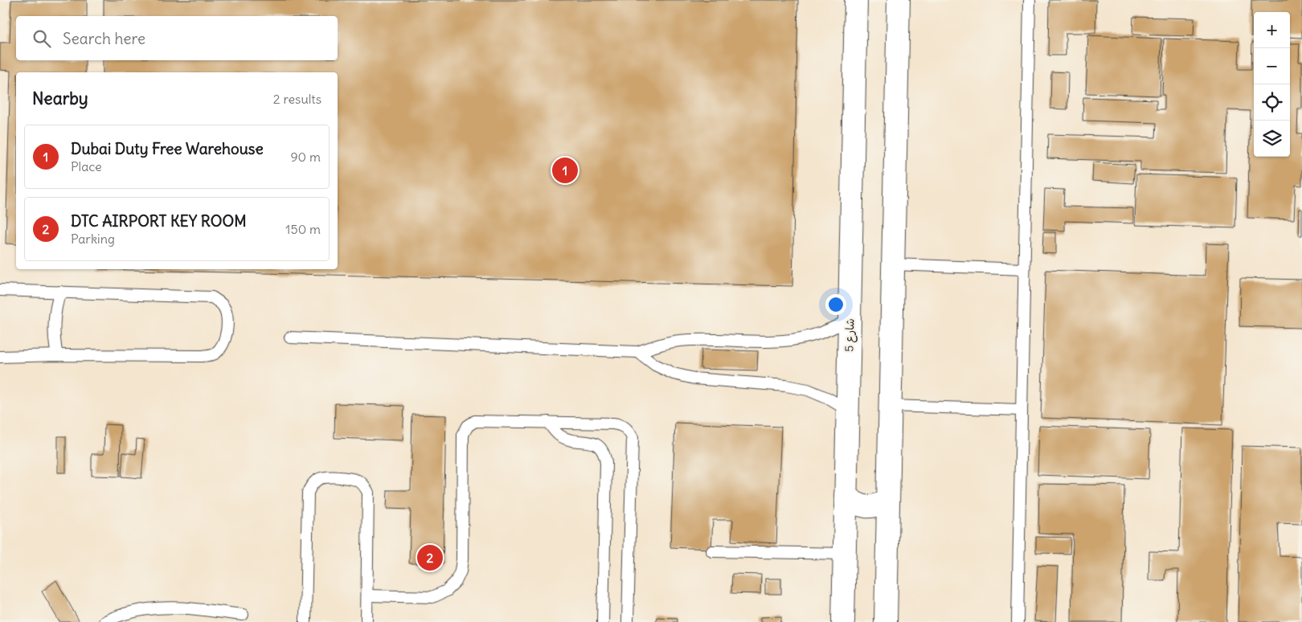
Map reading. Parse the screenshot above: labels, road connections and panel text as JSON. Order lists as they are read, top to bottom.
{
  "streets": {
    "street": ["شارع 5"]
  },
  "page": {
    "map_buttons": ["+", "−"],
    "search": "Search here",
    "heading": ["Nearby", "2 results"],
    "list": [
      {
        "mark": "1",
        "name": "Dubai Duty Free Warehouse",
        "note": "Place",
        "value": "90 m"
      },
      {
        "mark": "2",
        "name": "DTC AIRPORT KEY ROOM",
        "note": "Parking",
        "value": "150 m"
      }
    ],
    "pins": ["1", "2"]
  }
}
